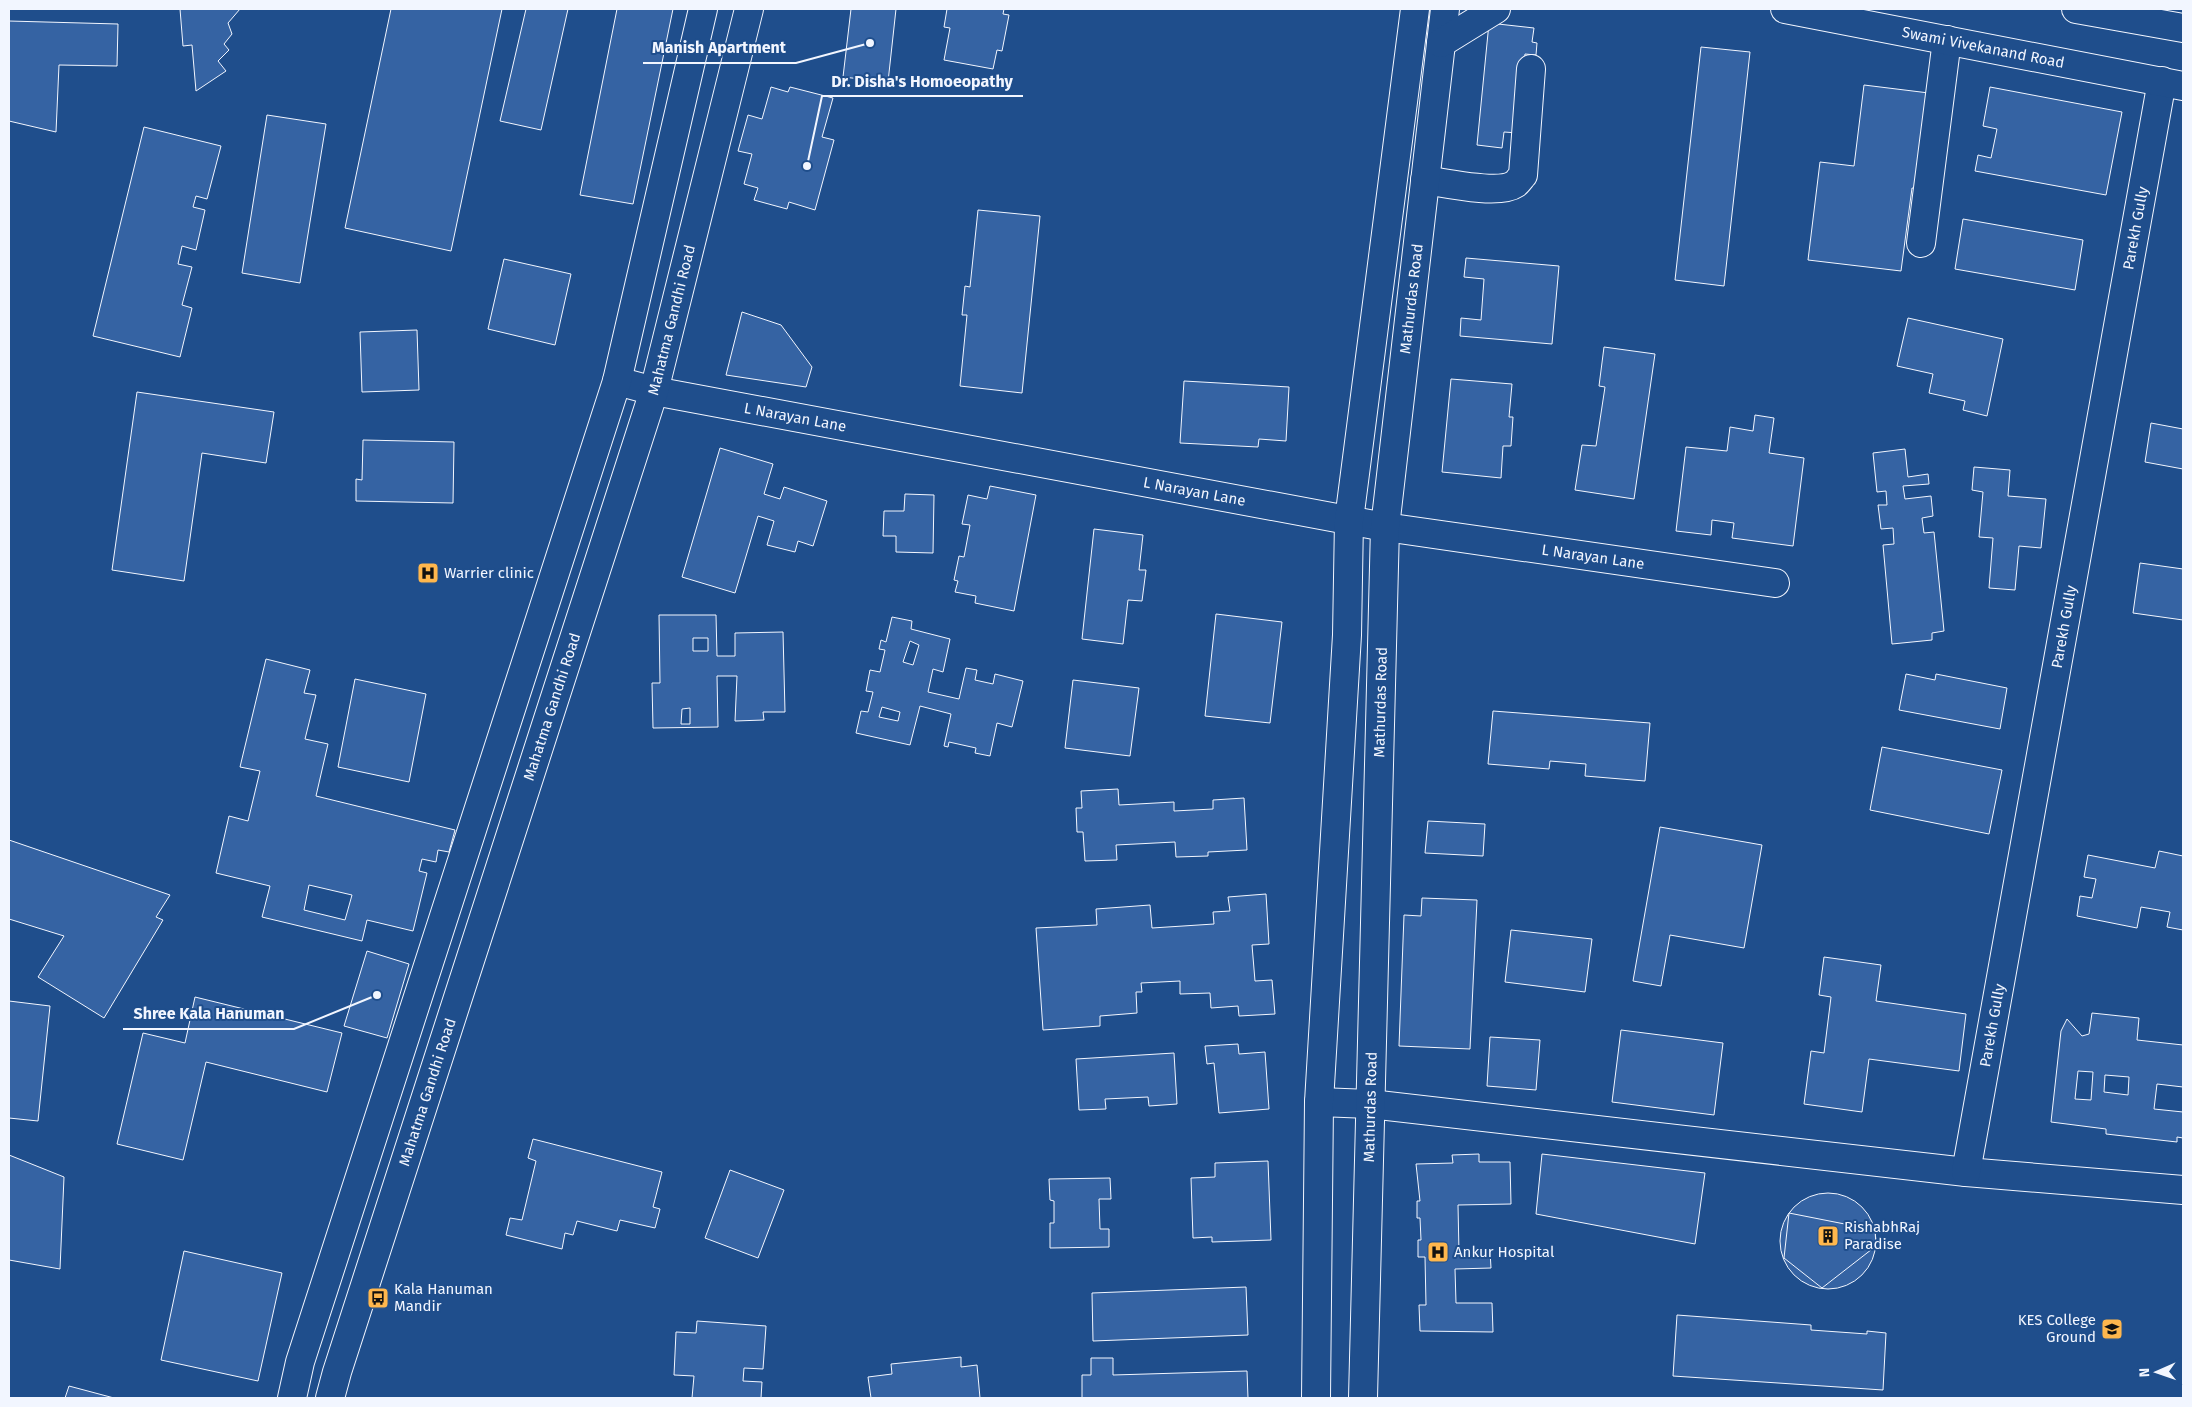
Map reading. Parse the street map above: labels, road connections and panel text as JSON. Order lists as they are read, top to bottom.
{
  "streets": {
    "street": [
      "Swami Vivekanand Road",
      "Parekh Gully",
      "Mathurdas Road",
      "Mahatma Gandhi Road",
      "L Narayan Lane"
    ]
  },
  "crossings": [
    ["Swami Vivekanand Road", "Parekh Gully"],
    ["Mathurdas Road", "L Narayan Lane"],
    ["Mahatma Gandhi Road", "L Narayan Lane"]
  ],
  "places": {
    "other": ["Manish Apartment", "Dr. Disha's Homoeopathy", "Shree Kala Hanuman"],
    "hospital": ["Warrier clinic", "Ankur Hospital"],
    "building": ["RishabhRaj Paradise"],
    "bus stop": ["Kala Hanuman Mandir"],
    "school or university": ["KES College Ground"]
  },
  "north": "left"
}
